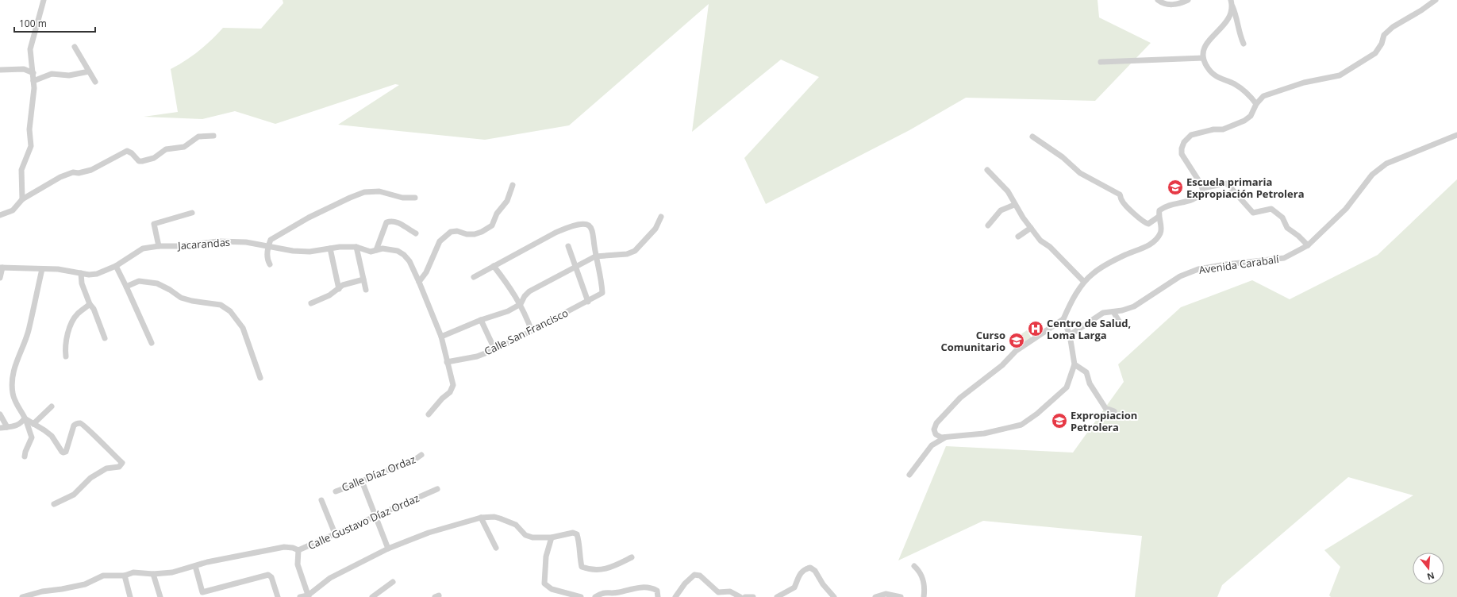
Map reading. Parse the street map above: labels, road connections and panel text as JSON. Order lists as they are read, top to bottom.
{
  "streets": {
    "street": [
      "Jacarandas",
      "Avenida Carabalí",
      "Calle San Francisco",
      "Calle Díaz Ordaz",
      "Calle Gustavo Díaz Ordaz"
    ]
  },
  "places": {
    "school or university": ["Escuela primaria Expropiación Petrolera", "Curso Comunitario", "Expropiacion Petrolera"],
    "hospital": ["Centro de Salud, Loma Larga"]
  },
  "scale_bar": "100 m",
  "north": "bottom"
}
